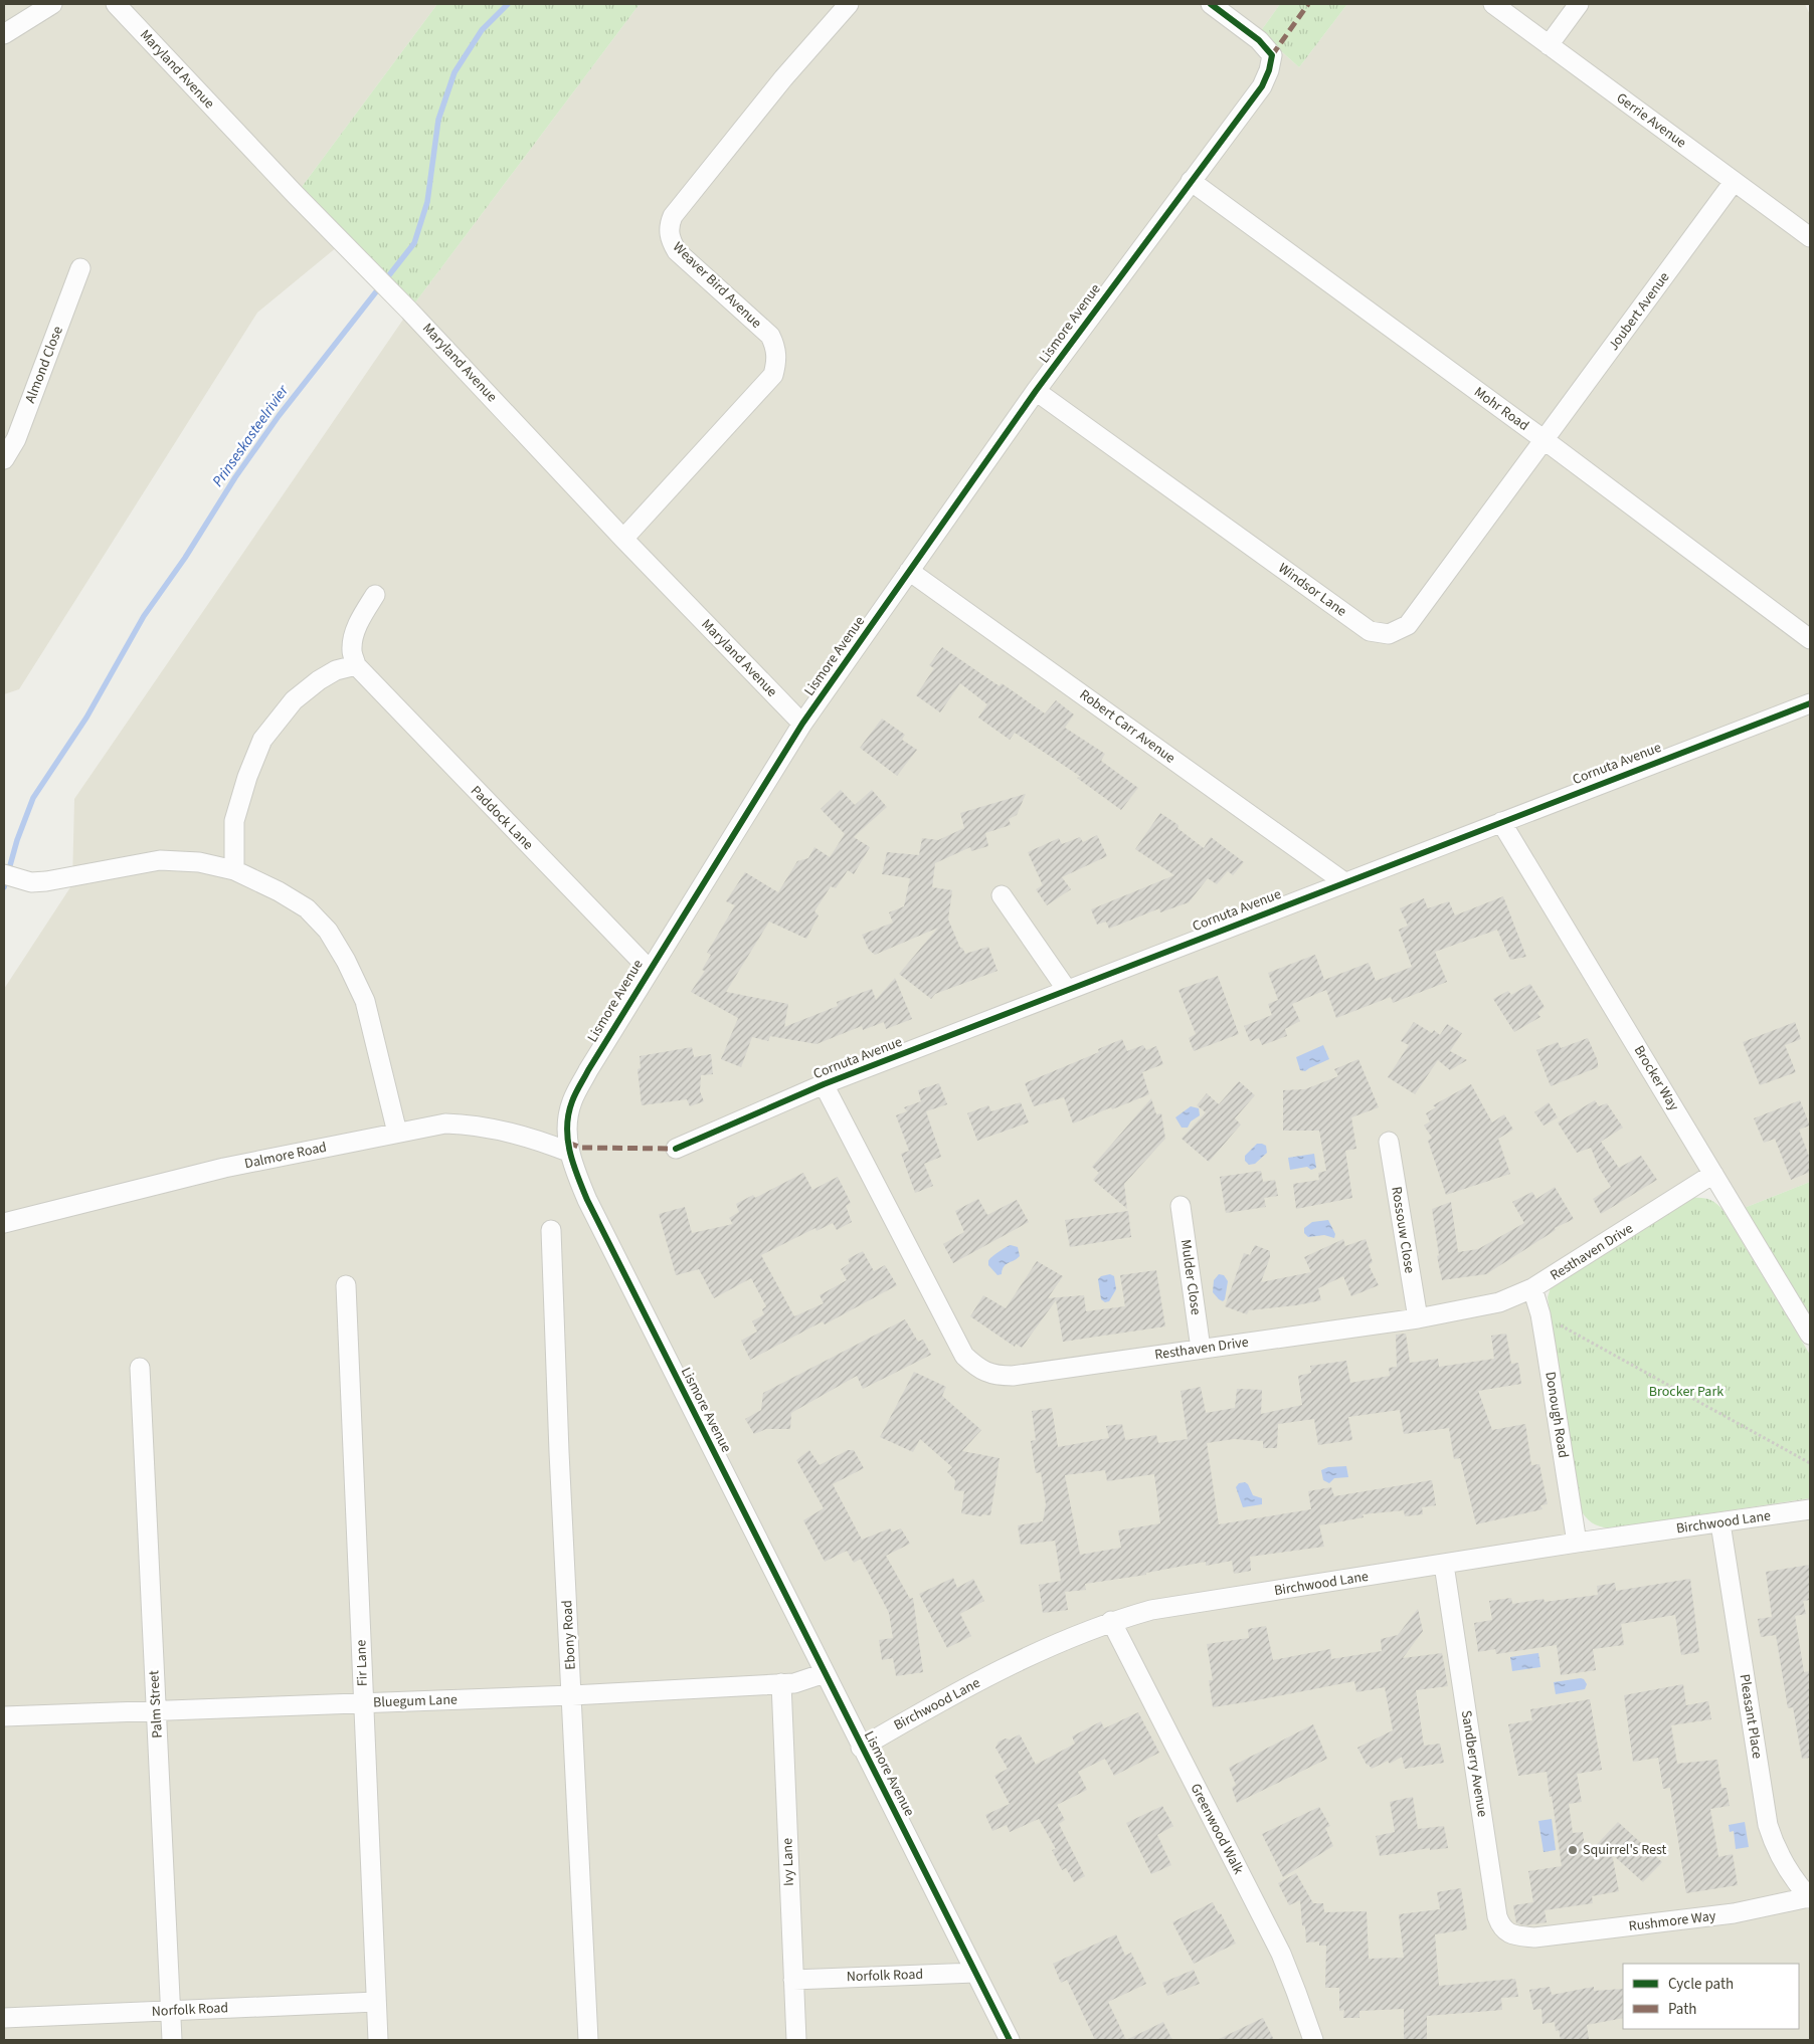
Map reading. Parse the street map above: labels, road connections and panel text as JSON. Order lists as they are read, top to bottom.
{
  "streets": {
    "street": [
      "Maryland Avenue",
      "Gerrie Avenue",
      "Weaver Bird Avenue",
      "Joubert Avenue",
      "Lismore Avenue",
      "Almond Close",
      "Mohr Road",
      "Windsor Lane",
      "Robert Carr Avenue",
      "Cornuta Avenue",
      "Paddock Lane",
      "Brocker Way",
      "Dalmore Road",
      "Rossouw Close",
      "Resthaven Drive",
      "Mulder Close",
      "Donough Road",
      "Birchwood Lane",
      "Ebony Road",
      "Fir Lane",
      "Bluegum Lane",
      "Palm Street",
      "Pleasant Place",
      "Sandberry Avenue",
      "Greenwood Walk",
      "Ivy Lane",
      "Rushmore Way",
      "Norfolk Road"
    ]
  },
  "crossings": [
    ["Maryland Avenue", "Weaver Bird Avenue"],
    ["Maryland Avenue", "Lismore Avenue"],
    ["Gerrie Avenue", "Joubert Avenue"],
    ["Joubert Avenue", "Mohr Road"],
    ["Joubert Avenue", "Windsor Lane"],
    ["Lismore Avenue", "Mohr Road"],
    ["Lismore Avenue", "Windsor Lane"],
    ["Lismore Avenue", "Robert Carr Avenue"],
    ["Lismore Avenue", "Paddock Lane"],
    ["Lismore Avenue", "Dalmore Road"],
    ["Lismore Avenue", "Birchwood Lane"],
    ["Lismore Avenue", "Bluegum Lane"],
    ["Lismore Avenue", "Norfolk Road"],
    ["Mohr Road", "Windsor Lane"],
    ["Robert Carr Avenue", "Cornuta Avenue"],
    ["Cornuta Avenue", "Brocker Way"],
    ["Cornuta Avenue", "Resthaven Drive"],
    ["Brocker Way", "Resthaven Drive"],
    ["Rossouw Close", "Resthaven Drive"],
    ["Resthaven Drive", "Mulder Close"],
    ["Resthaven Drive", "Donough Road"],
    ["Donough Road", "Birchwood Lane"],
    ["Birchwood Lane", "Pleasant Place"],
    ["Birchwood Lane", "Sandberry Avenue"],
    ["Birchwood Lane", "Greenwood Walk"],
    ["Ebony Road", "Bluegum Lane"],
    ["Fir Lane", "Bluegum Lane"],
    ["Fir Lane", "Norfolk Road"],
    ["Bluegum Lane", "Palm Street"],
    ["Bluegum Lane", "Ivy Lane"],
    ["Palm Street", "Norfolk Road"],
    ["Pleasant Place", "Rushmore Way"],
    ["Sandberry Avenue", "Rushmore Way"],
    ["Ivy Lane", "Norfolk Road"]
  ],
  "water": ["Prinseskasteelrivier"],
  "parks": ["Brocker Park"],
  "places": ["Squirrel's Rest"],
  "legend": ["Cycle path", "Path"]
}
